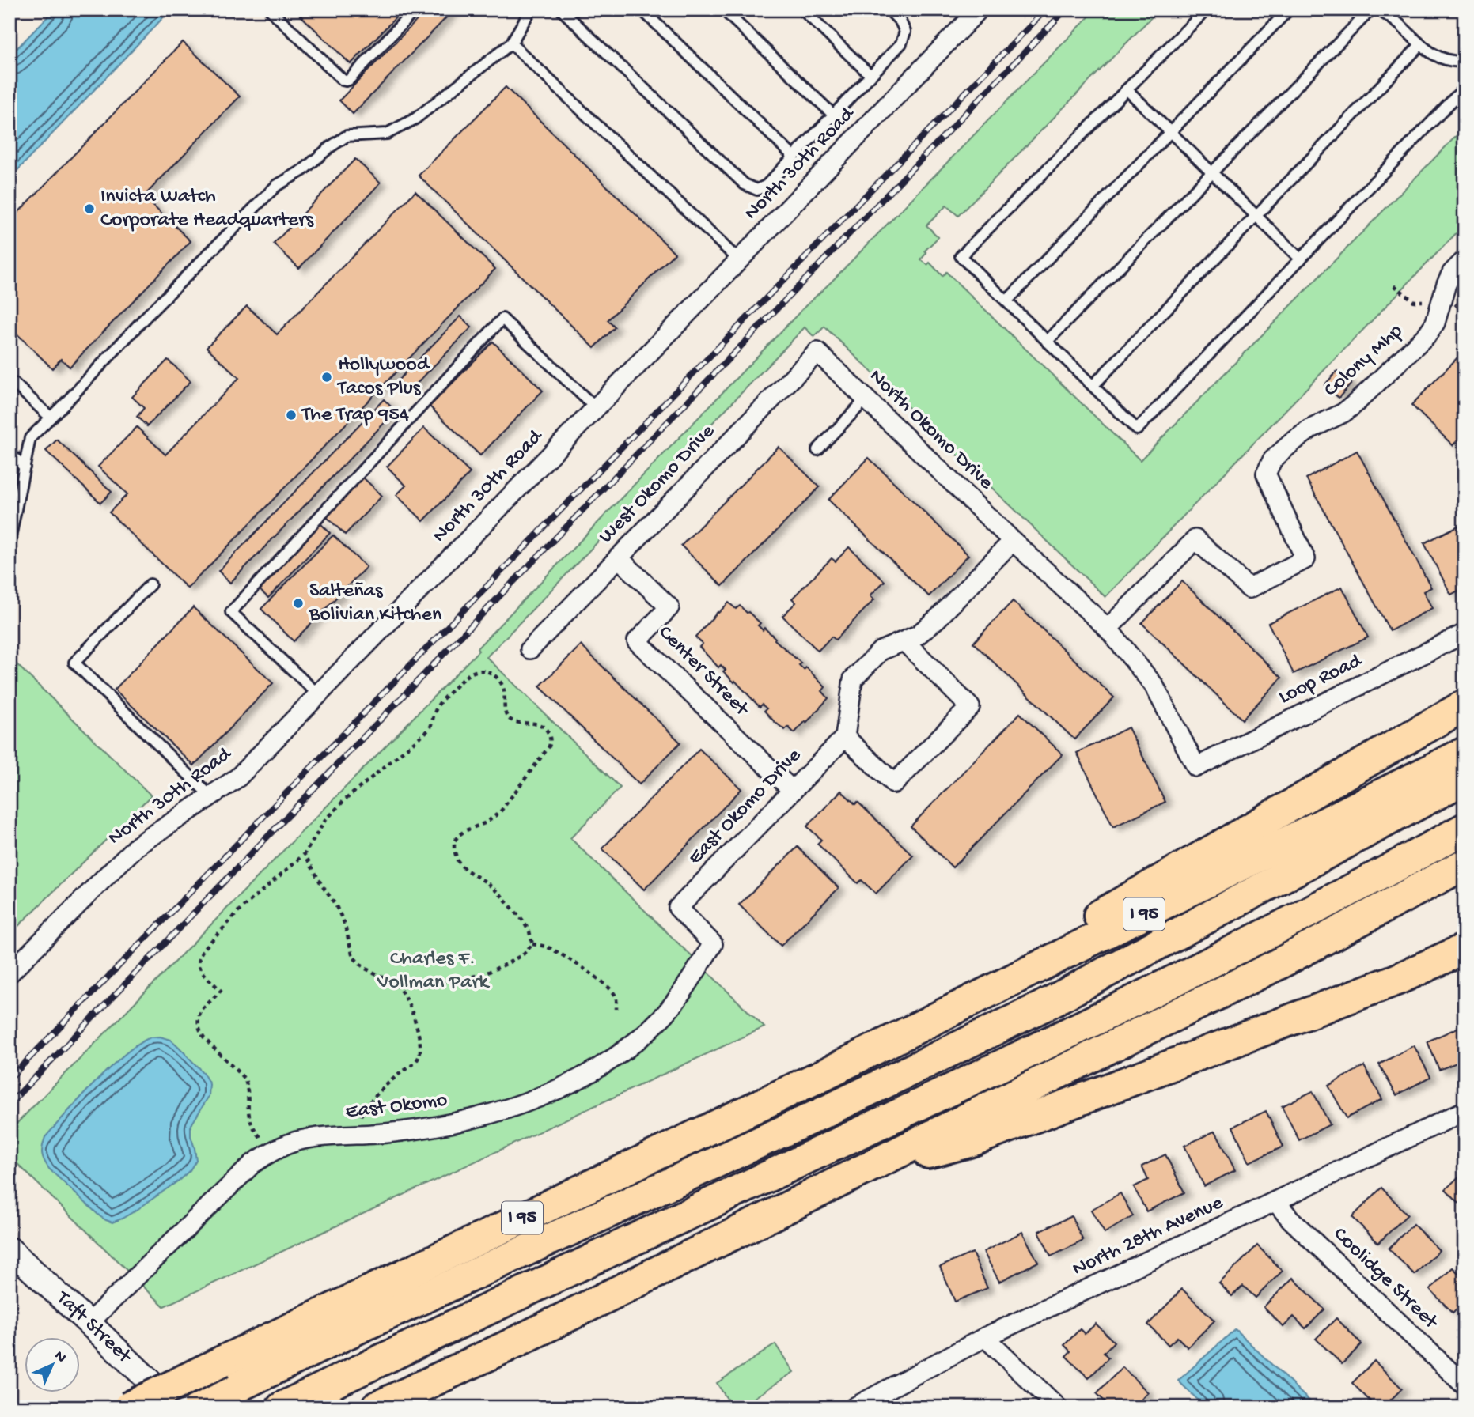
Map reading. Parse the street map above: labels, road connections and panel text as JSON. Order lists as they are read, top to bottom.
{
  "streets": {
    "highway": ["I 95"],
    "street": [
      "North 30th Road",
      "Colony Mhp",
      "North Okomo Drive",
      "West Okomo Drive",
      "Center Street",
      "Loop Road",
      "East Okomo Drive",
      "East Okomo",
      "North 28th Avenue",
      "Coolidge Street",
      "Taft Street"
    ]
  },
  "crossings": [
    ["Colony Mhp", "North Okomo Drive"],
    ["North Okomo Drive", "West Okomo Drive"],
    ["North Okomo Drive", "Loop Road"],
    ["West Okomo Drive", "Center Street"],
    ["Center Street", "East Okomo Drive"],
    ["East Okomo Drive", "East Okomo"],
    ["East Okomo", "Taft Street"],
    ["North 28th Avenue", "Coolidge Street"]
  ],
  "parks": ["Charles F. Vollman Park"],
  "places": [
    "Invicta Watch Corporate Headquarters",
    "Hollywood Tacos Plus",
    "The Trap 954",
    "Salteñas Bolivian Kitchen"
  ],
  "north": "top right"
}
